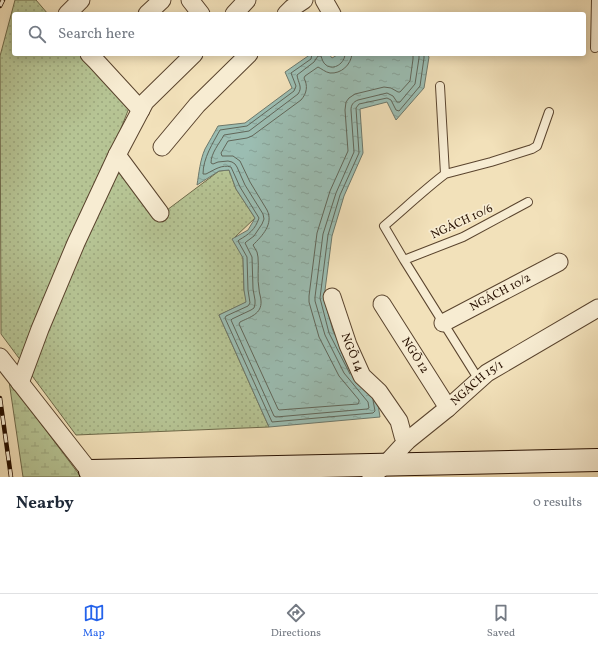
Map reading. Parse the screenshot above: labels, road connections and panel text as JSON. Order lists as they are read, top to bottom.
{
  "streets": {
    "street": [
      "NGÁCH 10/2",
      "NGÕ 14",
      "NGÕ 12",
      "NGÁCH 15/1"
    ],
    "lane": ["NGÁCH 10/6"]
  },
  "crossings": [
    ["NGÕ 14", "NGÁCH 15/1"],
    ["NGÕ 12", "NGÁCH 15/1"]
  ],
  "page": {
    "search": "Search here",
    "heading": ["Nearby", "0 results"],
    "nav": ["Map", "Directions", "Saved"]
  }
}
